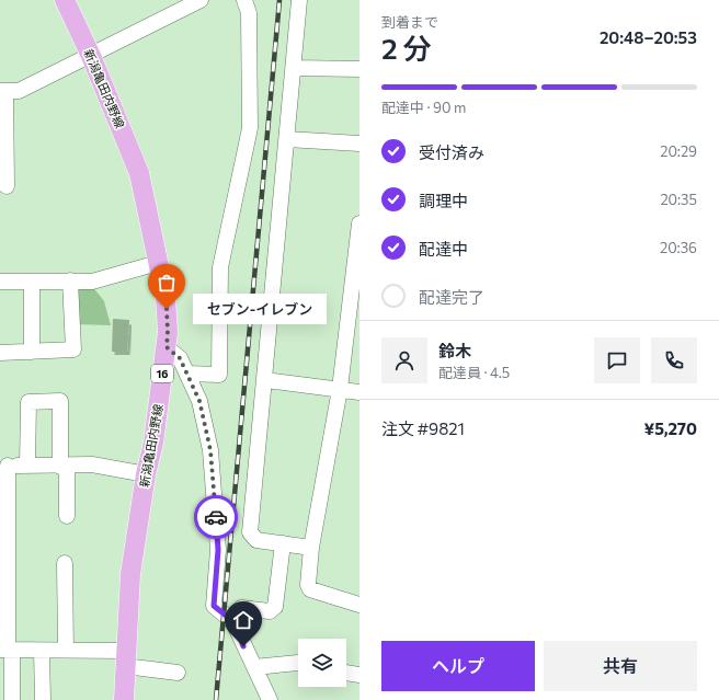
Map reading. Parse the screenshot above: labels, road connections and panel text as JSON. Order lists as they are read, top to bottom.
{
  "streets": {
    "main road": ["新潟亀田内野線", "16"]
  },
  "places": ["セブン-イレブン"],
  "page": {
    "heading": ["2 分", "到着まで", "20:48–20:53"],
    "panel": [
      "鈴木",
      "配達員 · 4.5",
      "注文 #9821",
      "¥5,270"
    ],
    "bar": "配達中 · 90 m",
    "list": [
      ["受付済み", "20:29"],
      ["調理中", "20:35"],
      ["配達中", "20:36"],
      "配達完了"
    ],
    "bubble": "セブン-イレブン",
    "buttons": ["ヘルプ", "共有"]
  }
}
